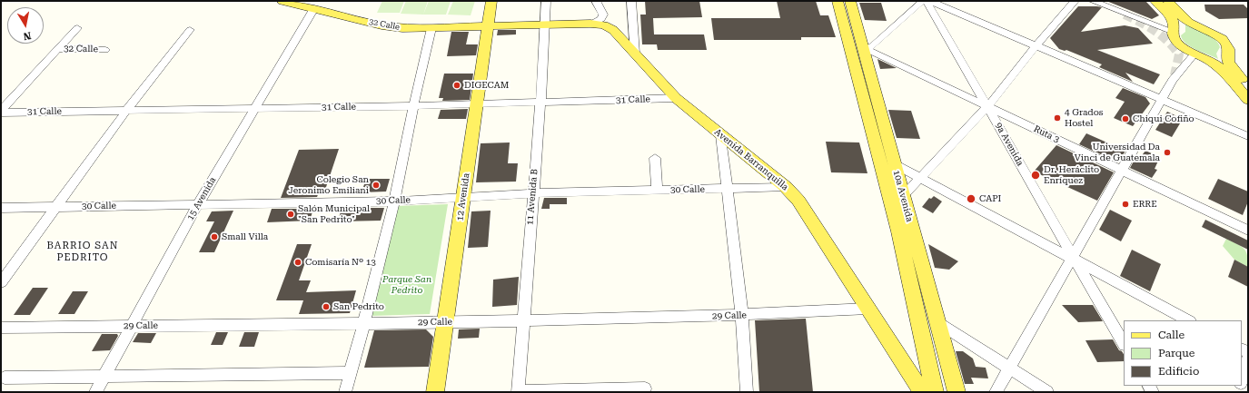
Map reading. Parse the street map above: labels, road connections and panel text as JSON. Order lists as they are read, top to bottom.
{
  "streets": {
    "main road": [
      "32 Calle",
      "Avenida Barranquilla",
      "10a Avenida",
      "12 Avenida"
    ],
    "street": [
      "31 Calle",
      "Ruta 3",
      "9a Avenida",
      "30 Calle",
      "11 Avenida B",
      "15 Avenida",
      "29 Calle"
    ]
  },
  "crossings": [
    ["32 Calle", "Avenida Barranquilla"],
    ["32 Calle", "12 Avenida"],
    ["32 Calle", "11 Avenida B"],
    ["32 Calle", "15 Avenida"],
    ["31 Calle", "Avenida Barranquilla"],
    ["31 Calle", "12 Avenida"],
    ["31 Calle", "11 Avenida B"],
    ["31 Calle", "15 Avenida"],
    ["Ruta 3", "9a Avenida"],
    ["Ruta 3", "10a Avenida"],
    ["Avenida Barranquilla", "30 Calle"],
    ["Avenida Barranquilla", "29 Calle"],
    ["30 Calle", "12 Avenida"],
    ["30 Calle", "11 Avenida B"],
    ["30 Calle", "15 Avenida"],
    ["12 Avenida", "29 Calle"],
    ["11 Avenida B", "29 Calle"],
    ["15 Avenida", "29 Calle"]
  ],
  "districts": ["BARRIO SAN PEDRITO"],
  "parks": ["Parque San Pedrito"],
  "places": [
    "DIGECAM",
    "4 Grados Hostel",
    "Chiqui Cofiño",
    "Universidad Da Vinci de Guatemala",
    "Dr. Heráclito Enríquez",
    "Colegio San Jeronimo Emiliani",
    "CAPI",
    "ERRE",
    "Salón Municipal \"San Pedrito\"",
    "Small Villa",
    "Comisaría Nº 13",
    "San Pedrito"
  ],
  "legend": ["Calle", "Parque", "Edificio"],
  "north": "bottom"
}
